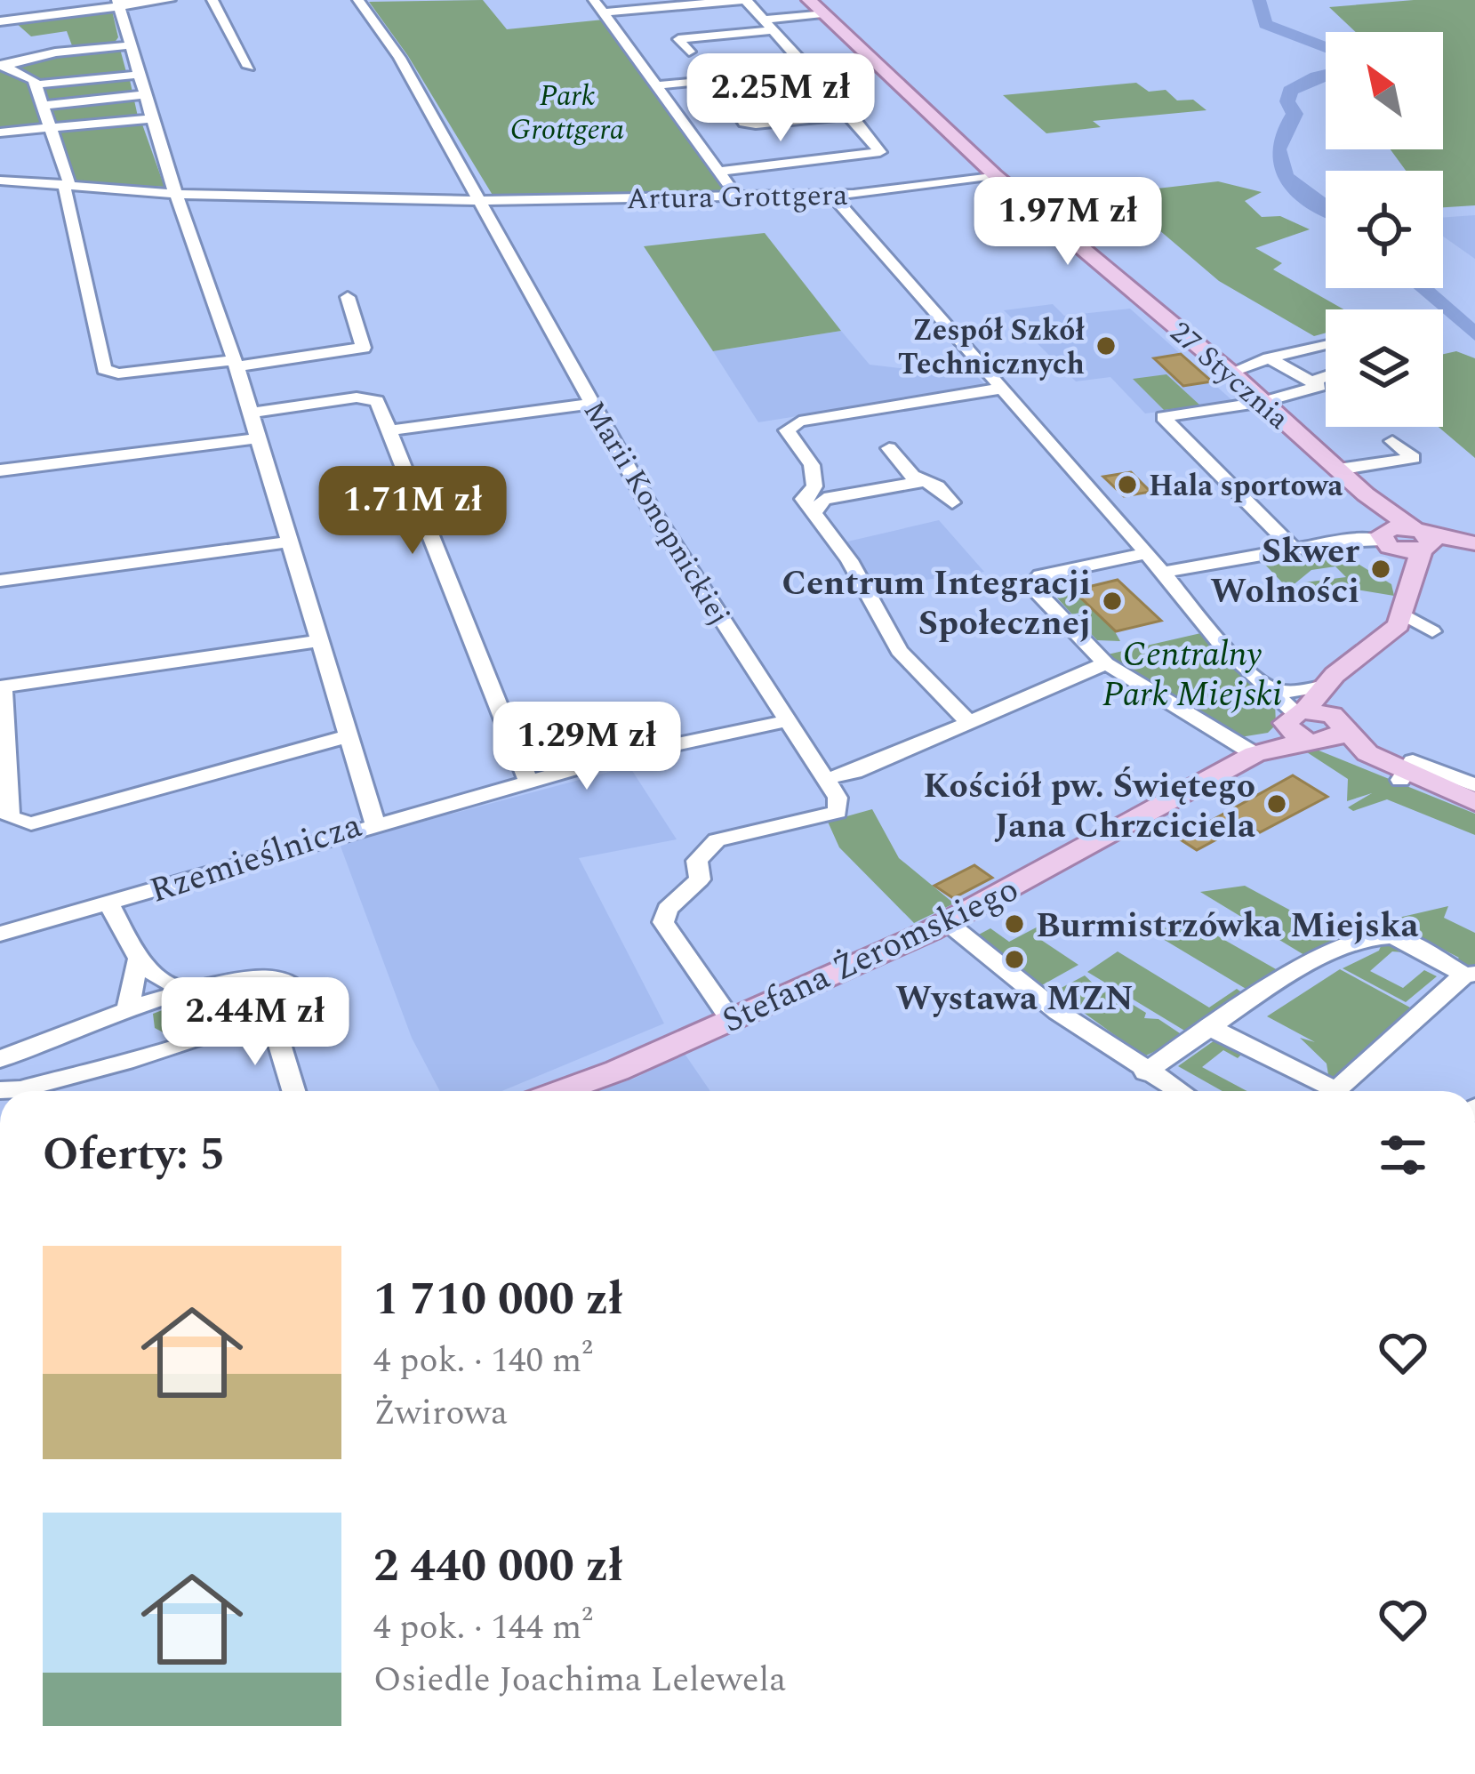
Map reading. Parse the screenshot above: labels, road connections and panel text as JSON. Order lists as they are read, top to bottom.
{
  "streets": {
    "main road": ["27 Stycznia", "Stefana Żeromskiego"],
    "street": ["Artura Grottgera", "Marii Konopnickiej", "Rzemieślnicza"]
  },
  "crossings": [
    ["Artura Grottgera", "27 Stycznia"],
    ["Artura Grottgera", "Marii Konopnickiej"],
    ["Artura Grottgera", "Rzemieślnicza"],
    ["27 Stycznia", "Stefana Żeromskiego"],
    ["Marii Konopnickiej", "Stefana Żeromskiego"]
  ],
  "parks": ["Park Grottgera", "Centralny Park Miejski"],
  "places": [
    "Zespół Szkół Technicznych",
    "Hala sportowa",
    "Skwer Wolności",
    "Centrum Integracji Społecznej",
    "Kościół pw. Świętego Jana Chrzciciela",
    "Burmistrzówka Miejska",
    "Wystawa MZN"
  ],
  "north": "top left",
  "page": {
    "price": [
      "2.25M zł",
      "1.97M zł",
      "1.71M zł",
      "1.29M zł",
      "2.44M zł"
    ],
    "heading": "Oferty: 5",
    "list": [
      {
        "name": "1 710 000 zł",
        "note": "4 pok. · 140 m² · Żwirowa"
      },
      {
        "name": "2 440 000 zł",
        "note": "4 pok. · 144 m² · Osiedle Joachima Lelewela"
      }
    ]
  }
}
